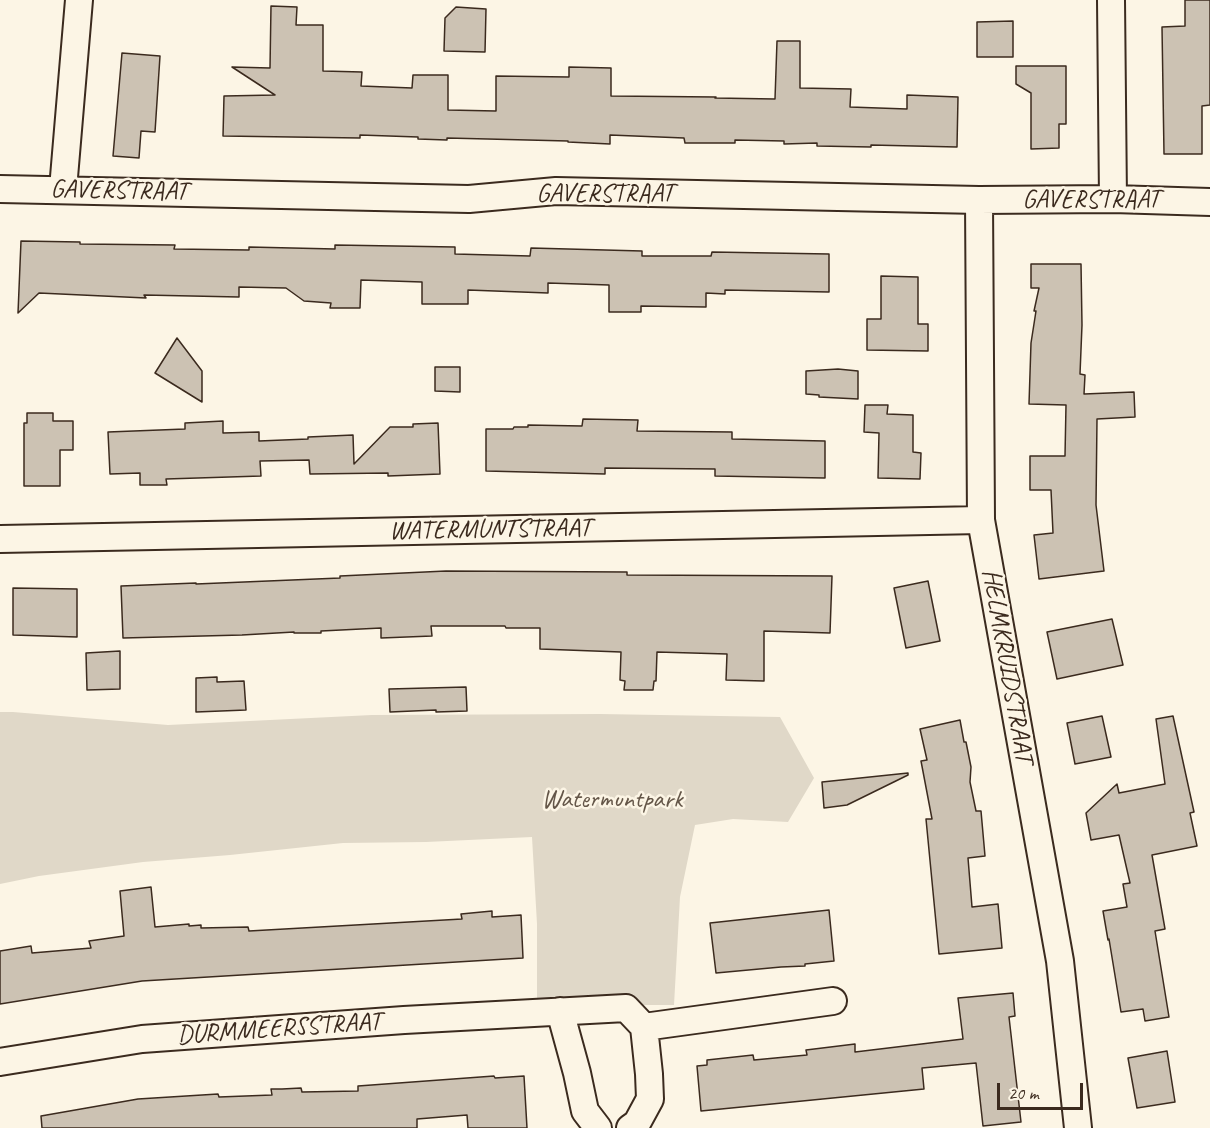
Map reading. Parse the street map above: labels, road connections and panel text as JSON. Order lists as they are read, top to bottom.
{
  "streets": {
    "street": [
      "GAVERSTRAAT",
      "WATERMUNTSTRAAT",
      "HELMKRUIDSTRAAT",
      "DURMMEERSSTRAAT"
    ]
  },
  "crossings": [
    ["GAVERSTRAAT", "HELMKRUIDSTRAAT"],
    ["WATERMUNTSTRAAT", "HELMKRUIDSTRAAT"]
  ],
  "parks": ["Watermuntpark"],
  "scale_bar": "20 m"
}
